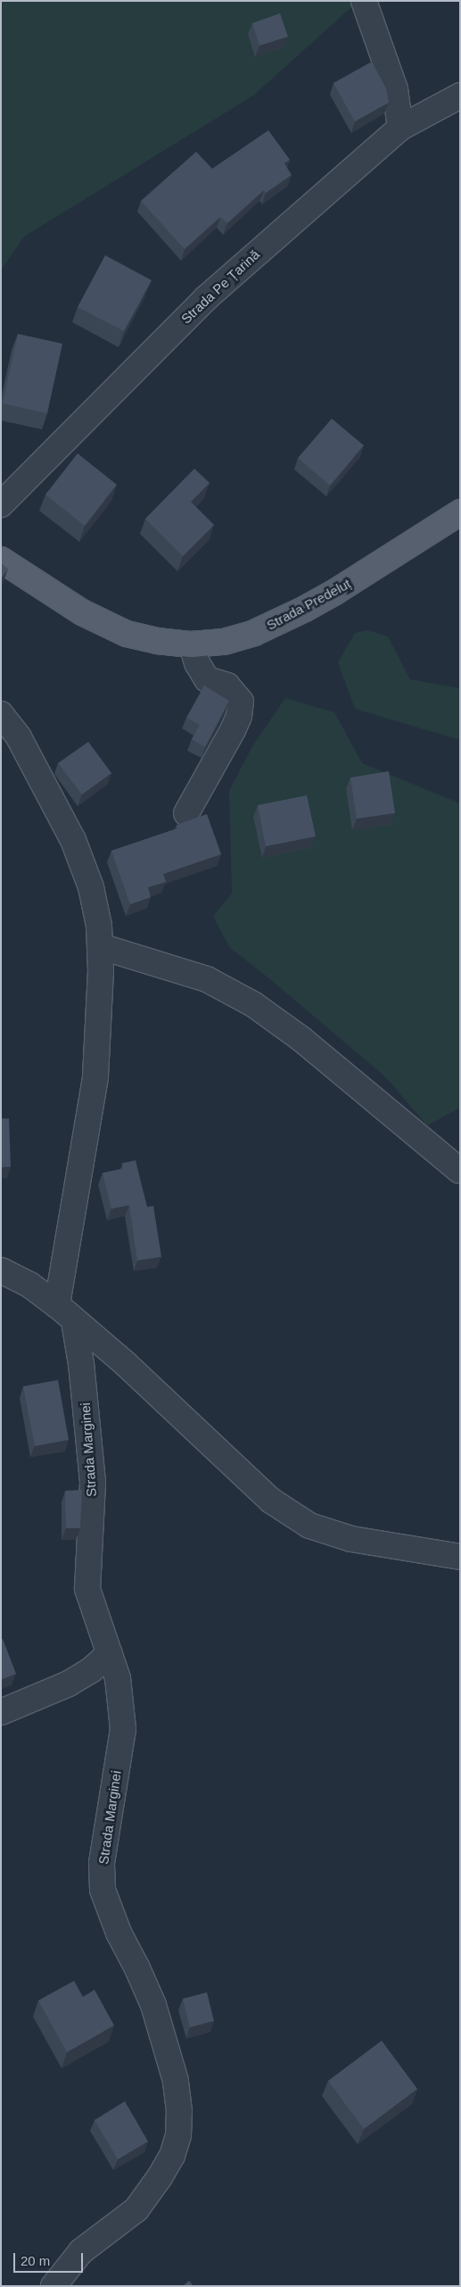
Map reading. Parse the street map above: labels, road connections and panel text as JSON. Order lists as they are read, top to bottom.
{
  "streets": {
    "main road": ["Strada Predeluț"],
    "street": ["Strada Pe Țarină", "Strada Marginei"]
  },
  "scale_bar": "20 m"
}
